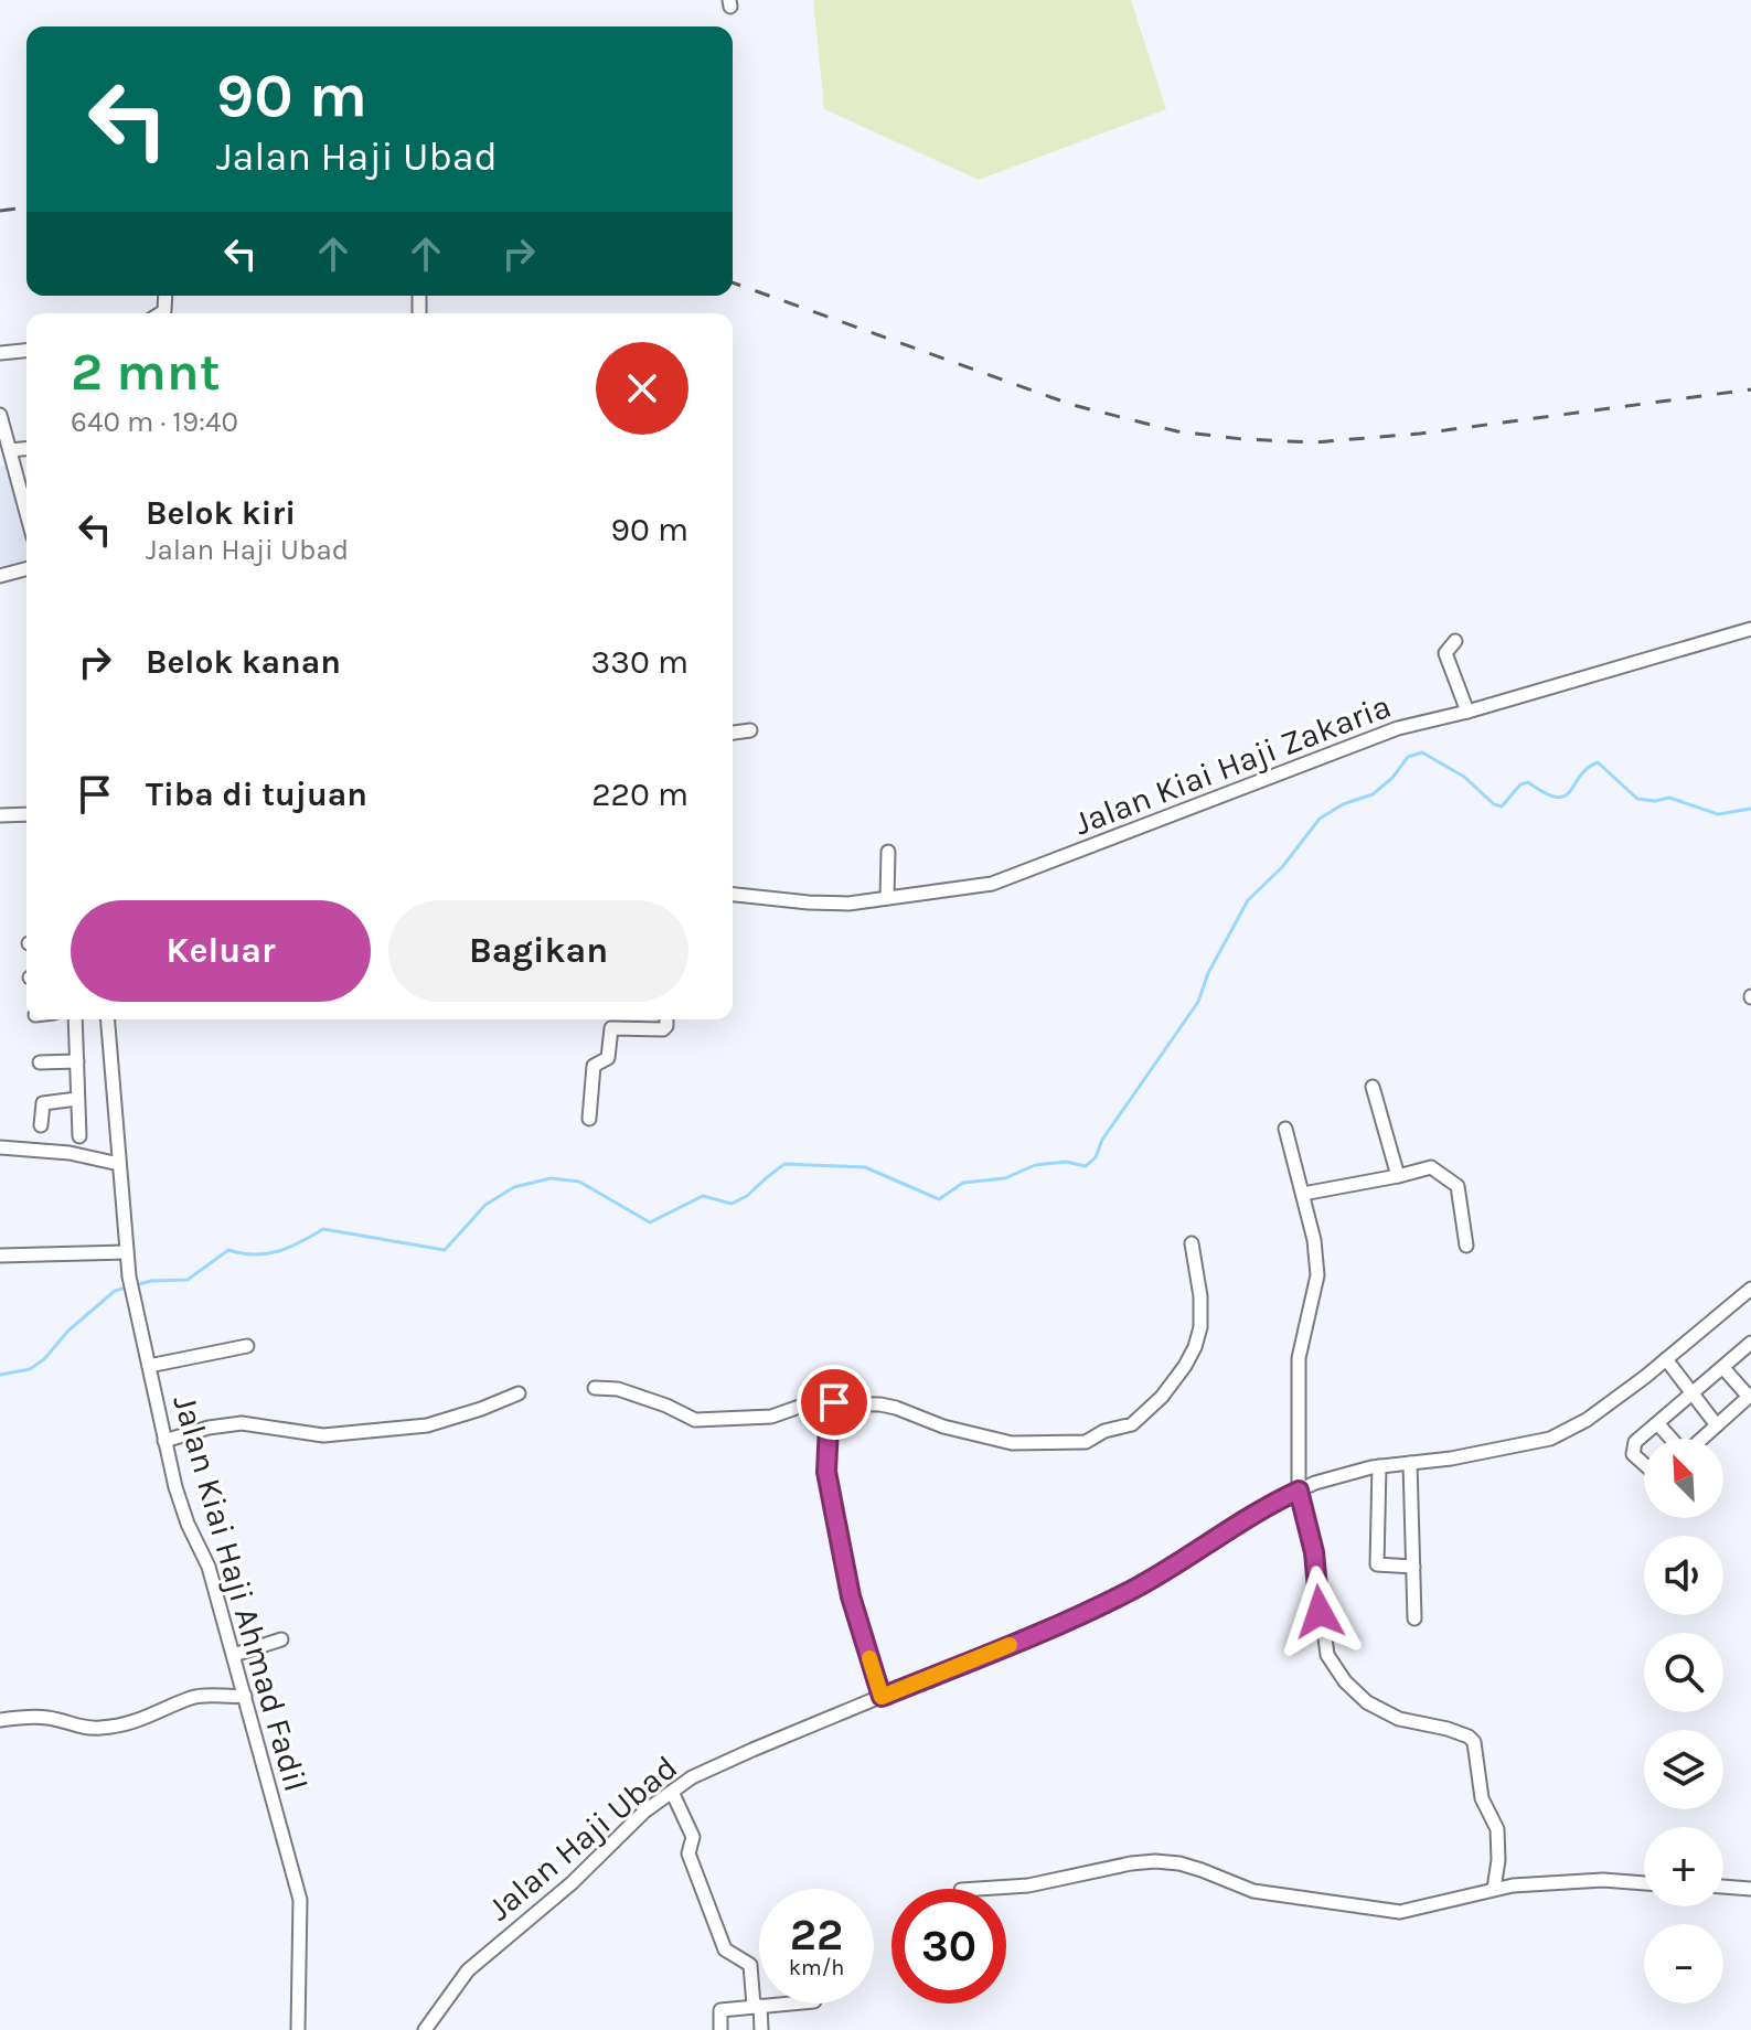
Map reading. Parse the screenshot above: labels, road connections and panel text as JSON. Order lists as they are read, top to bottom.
{
  "streets": {
    "street": ["Jalan Kiai Haji Zakaria", "Jalan Kiai Haji Ahmad Fadil", "Jalan Haji Ubad"]
  },
  "north": "top left",
  "page": {
    "turn": ["90 m", "Jalan Haji Ubad"],
    "heading": ["2 mnt", "640 m · 19:40"],
    "list": [
      {
        "name": "Belok kiri",
        "note": "Jalan Haji Ubad",
        "value": "90 m"
      },
      {
        "name": "Belok kanan",
        "value": "330 m"
      },
      {
        "name": "Tiba di tujuan",
        "value": "220 m"
      }
    ],
    "buttons": ["Keluar", "Bagikan"],
    "map_buttons": ["+", "−"],
    "speed": "22 km/h",
    "limit": "30"
  }
}
